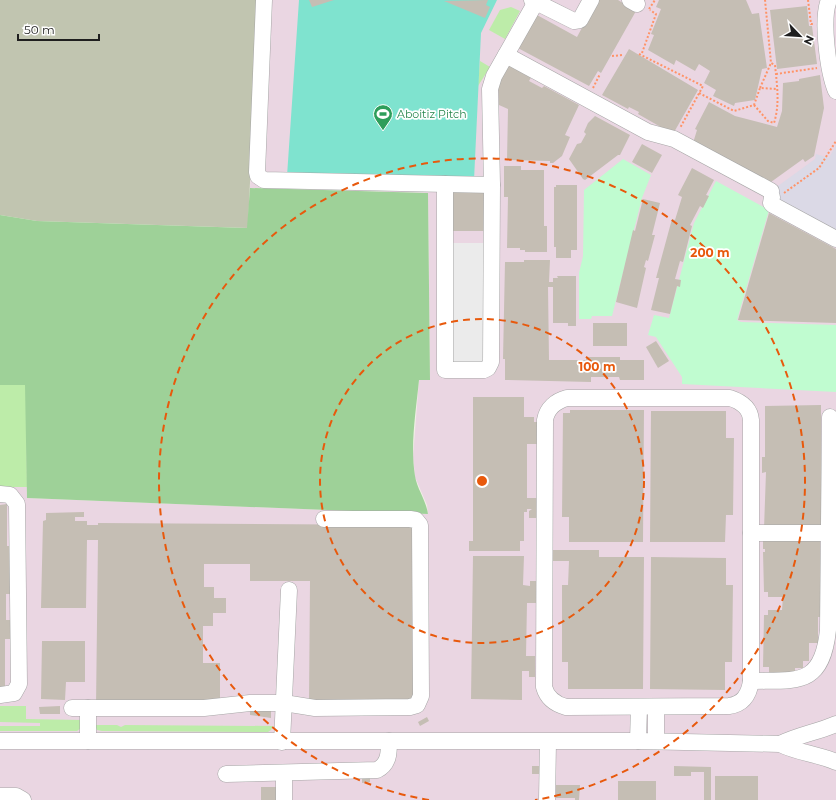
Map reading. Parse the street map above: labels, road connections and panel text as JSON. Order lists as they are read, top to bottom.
{
  "places": {
    "sports": ["Aboitiz Pitch"]
  },
  "scale_bar": "50 m",
  "north": "bottom right",
  "rings": ["200 m", "100 m"]
}
